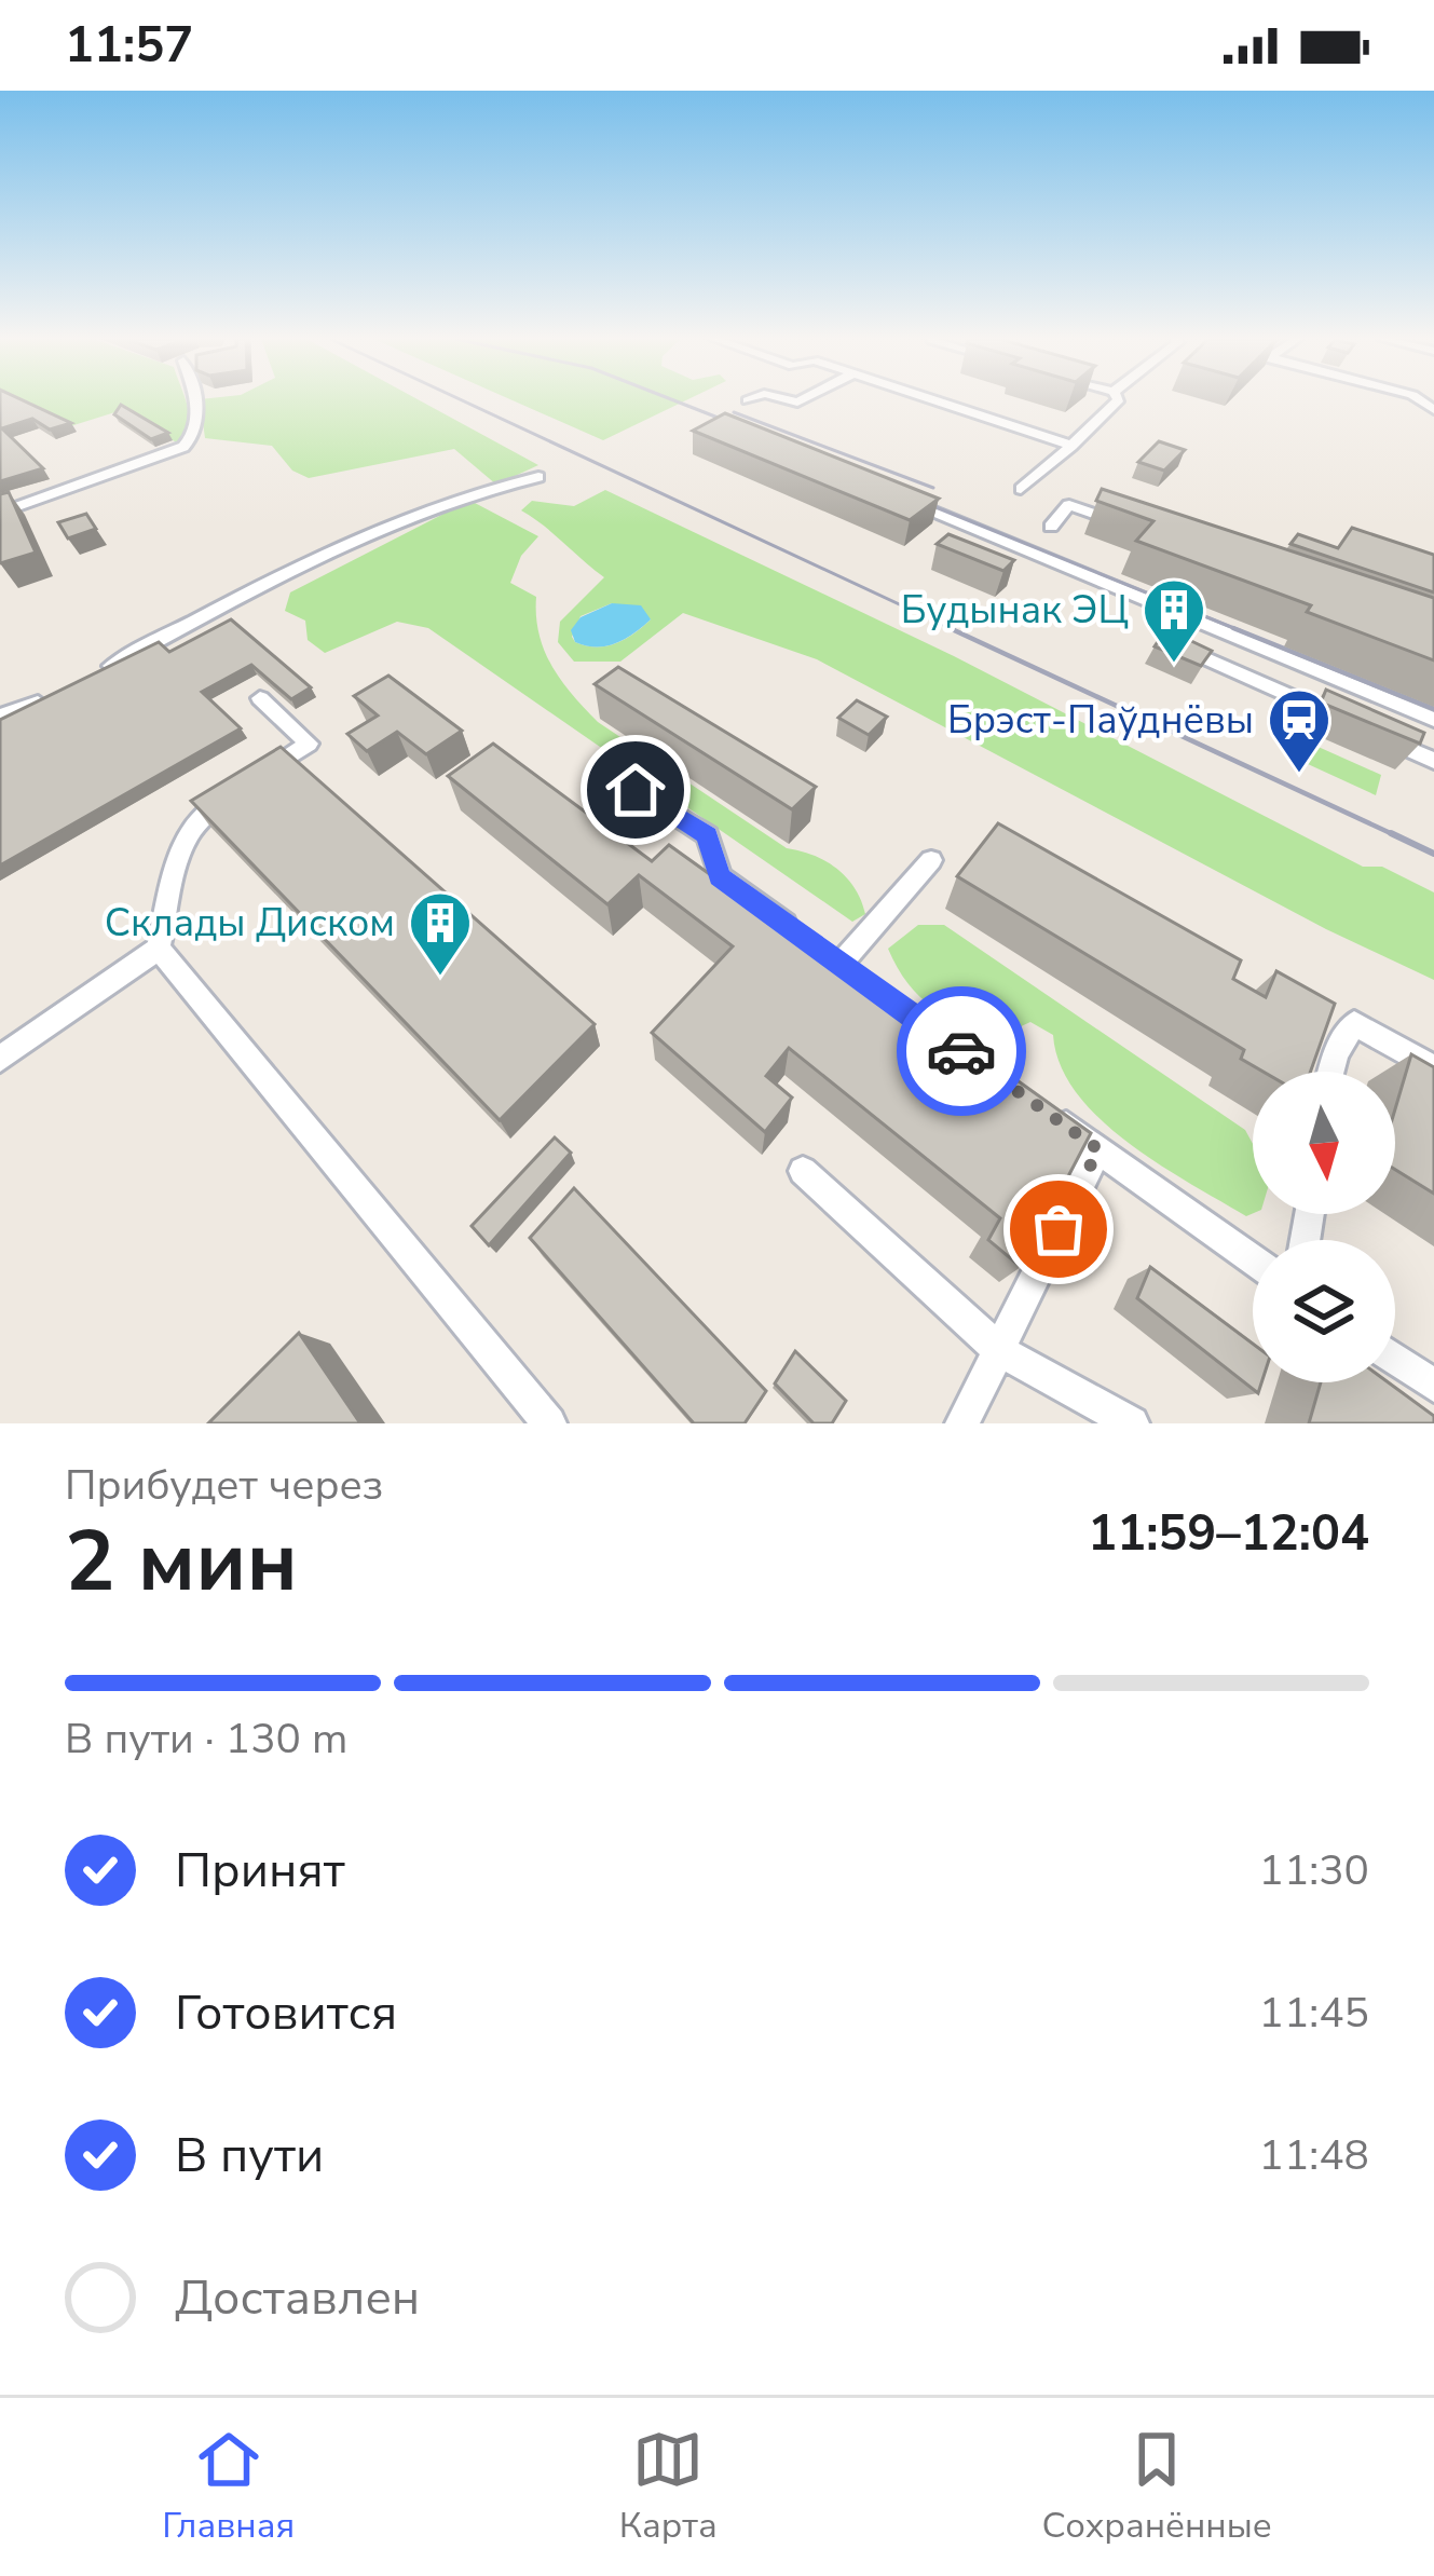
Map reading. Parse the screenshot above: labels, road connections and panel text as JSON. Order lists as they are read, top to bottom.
{
  "places": {
    "building": ["Будынак ЭЦ", "Склады Диском"],
    "station": ["Брэст-Паўднёвы"]
  },
  "north": "bottom",
  "page": {
    "status": "11:57",
    "heading": ["2 мин", "Прибудет через", "11:59–12:04"],
    "bar": "В пути · 130 m",
    "list": [
      ["Принят", "11:30"],
      ["Готовится", "11:45"],
      ["В пути", "11:48"],
      "Доставлен"
    ],
    "tabs": ["Главная", "Карта", "Сохранённые"]
  }
}
